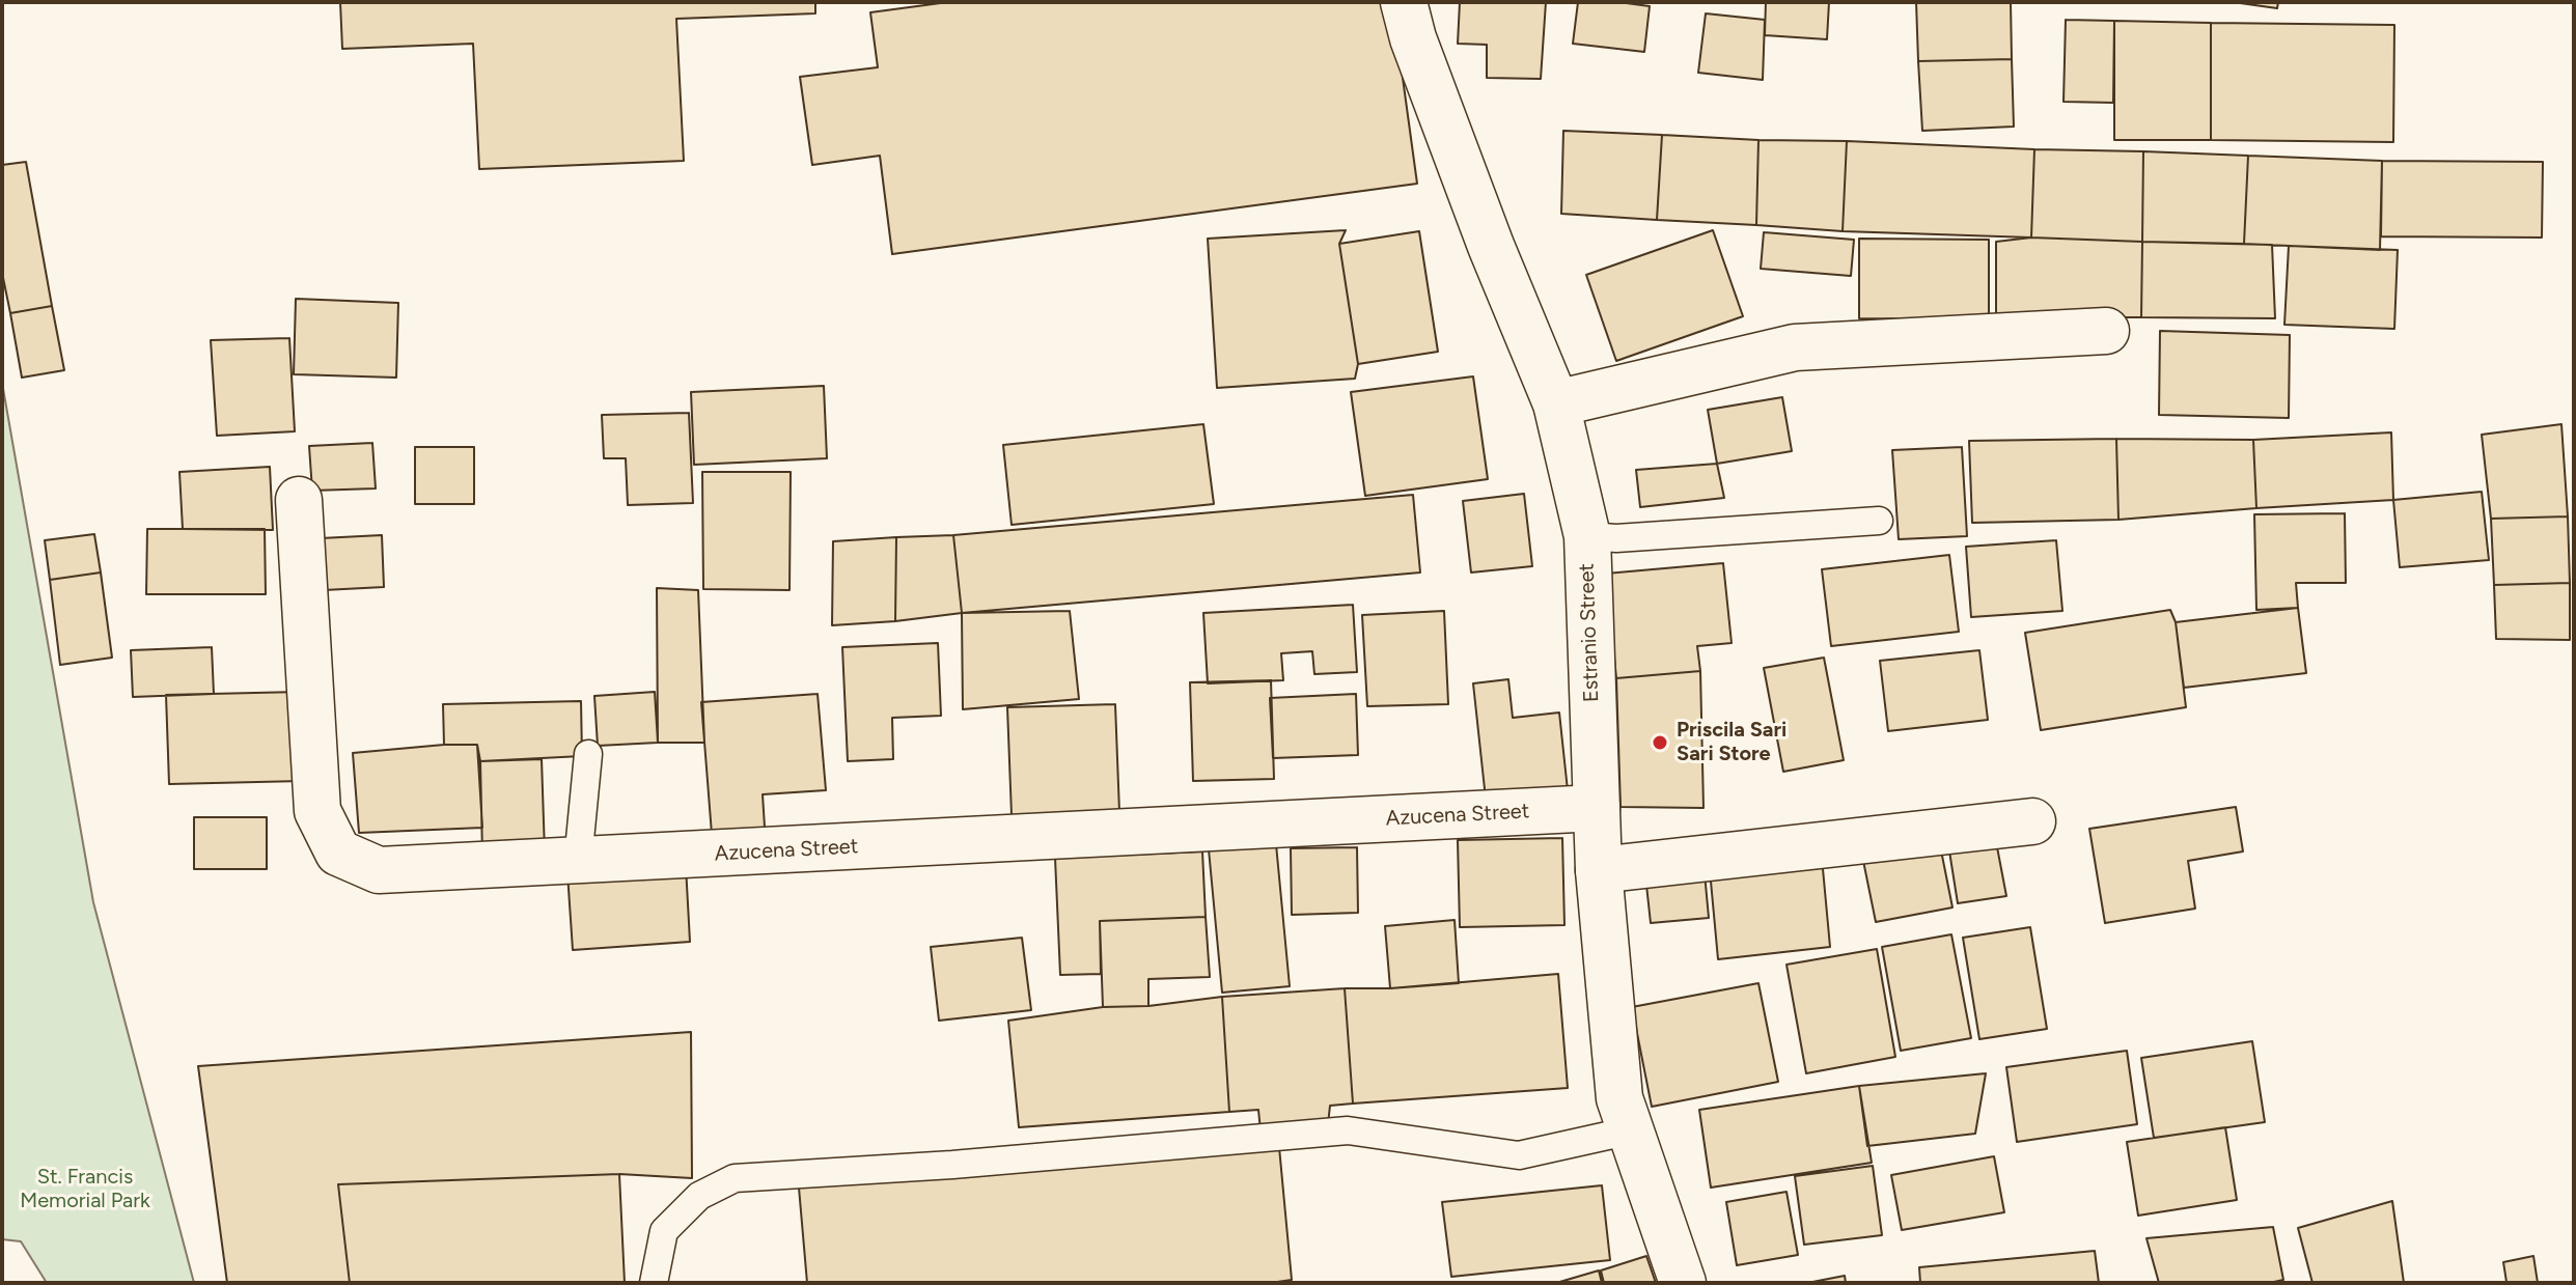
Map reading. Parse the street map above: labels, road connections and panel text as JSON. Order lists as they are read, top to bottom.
{
  "streets": {
    "street": ["Estranio Street", "Azucena Street"]
  },
  "crossings": [
    ["Estranio Street", "Azucena Street"]
  ],
  "parks": ["St. Francis Memorial Park"],
  "places": ["Priscila Sari Sari Store"]
}
